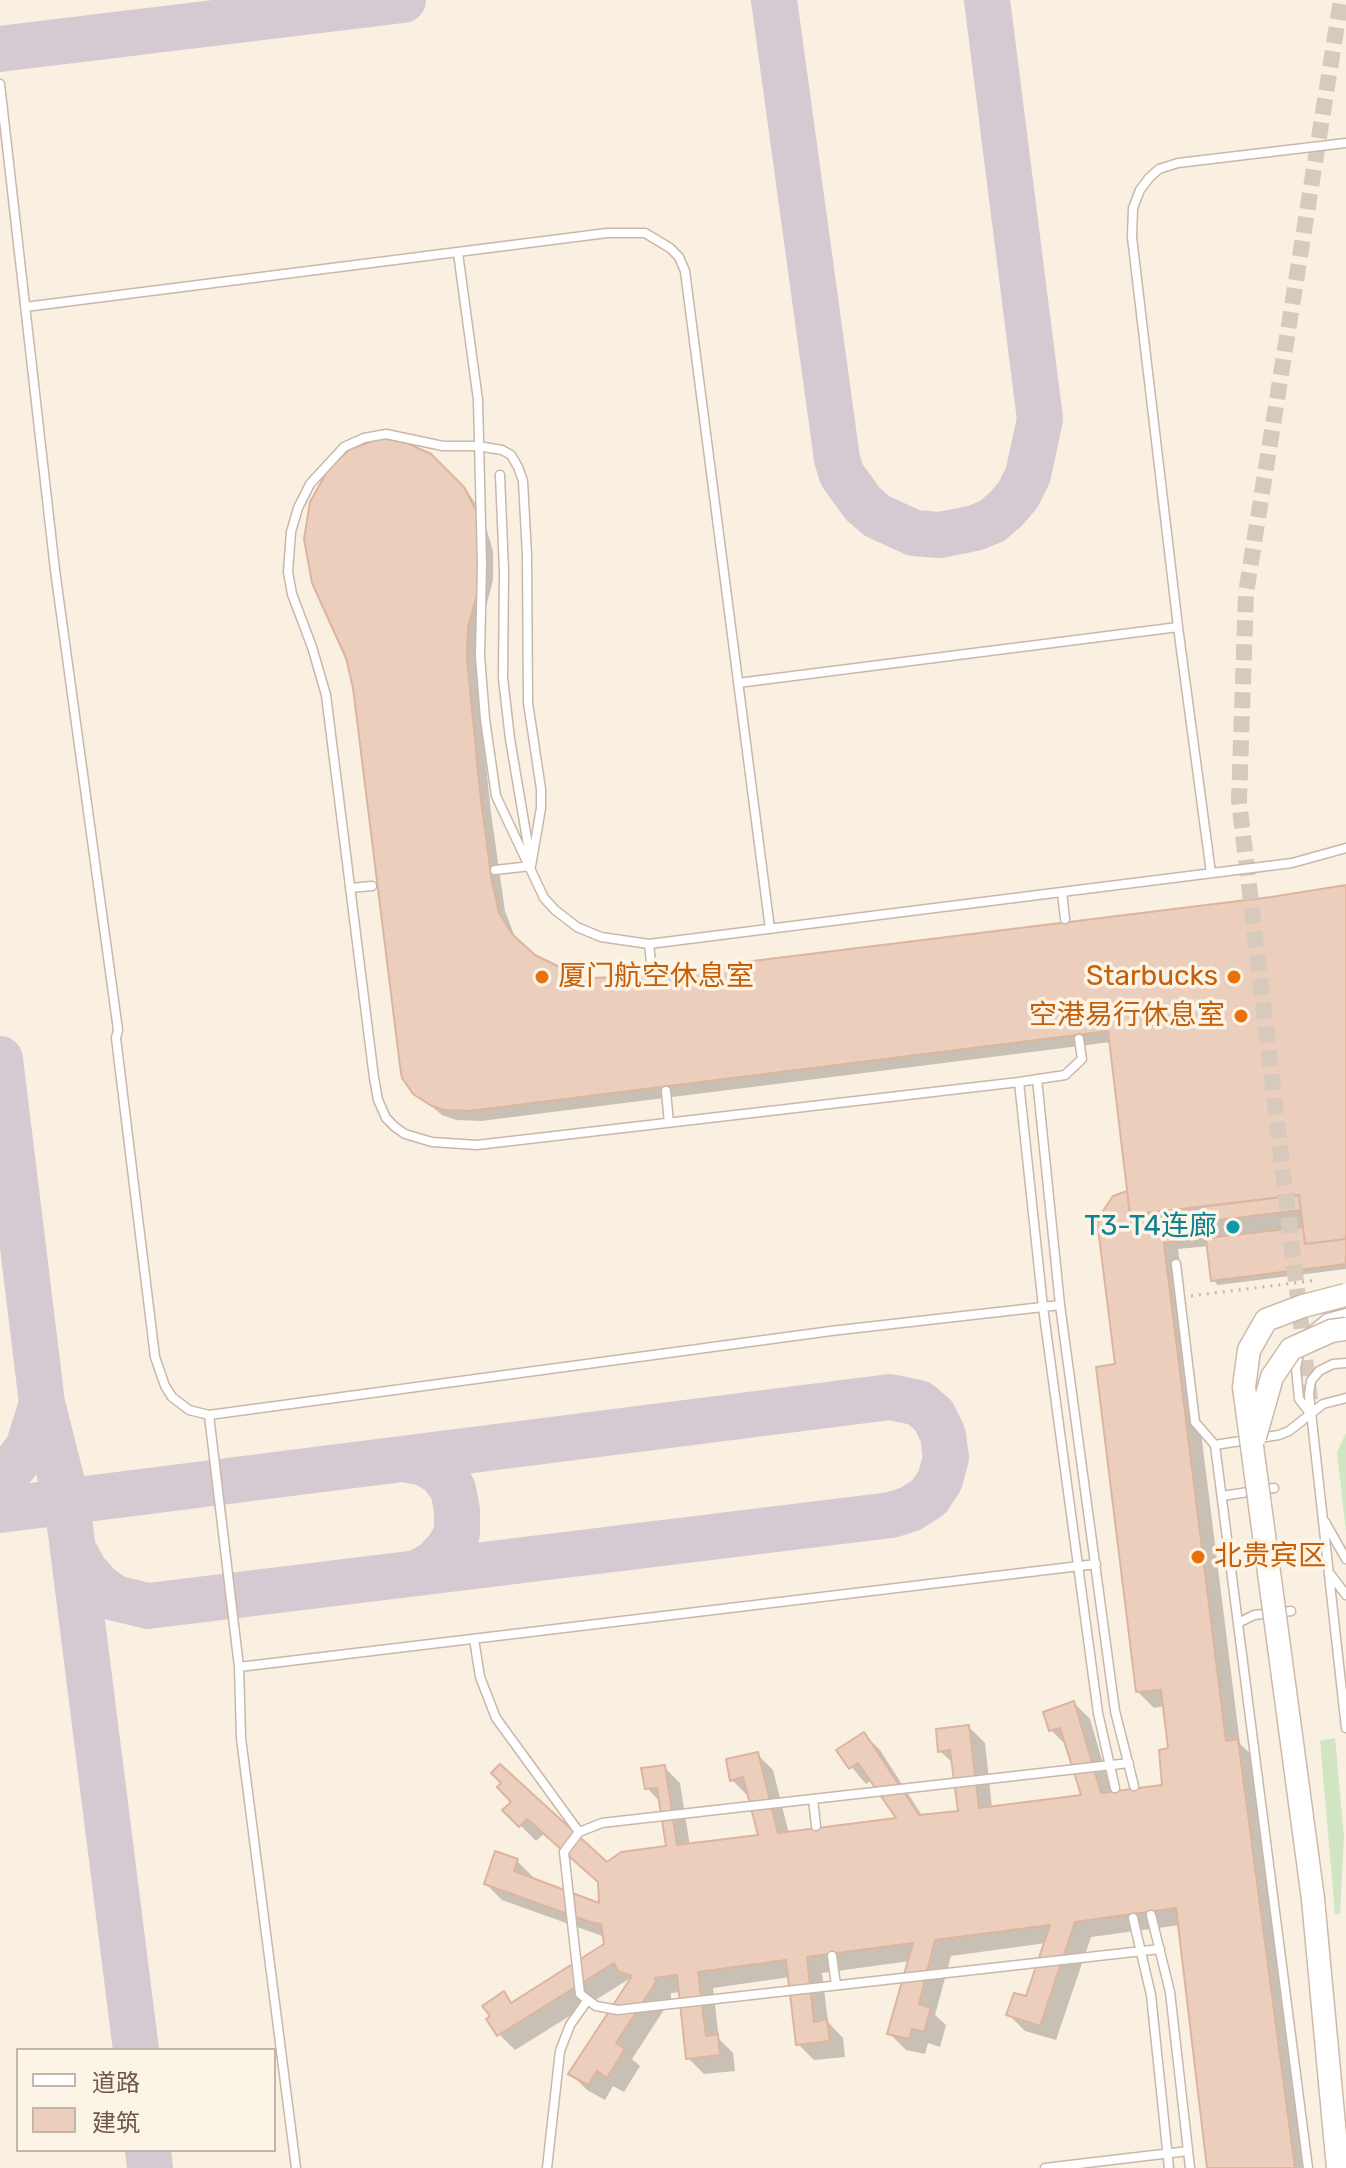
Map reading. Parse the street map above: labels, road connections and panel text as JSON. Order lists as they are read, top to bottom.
{
  "places": [
    "厦门航空休息室",
    "Starbucks",
    "空港易行休息室",
    "T3-T4连廊",
    "北贵宾区"
  ],
  "legend": ["道路", "建筑"]
}
